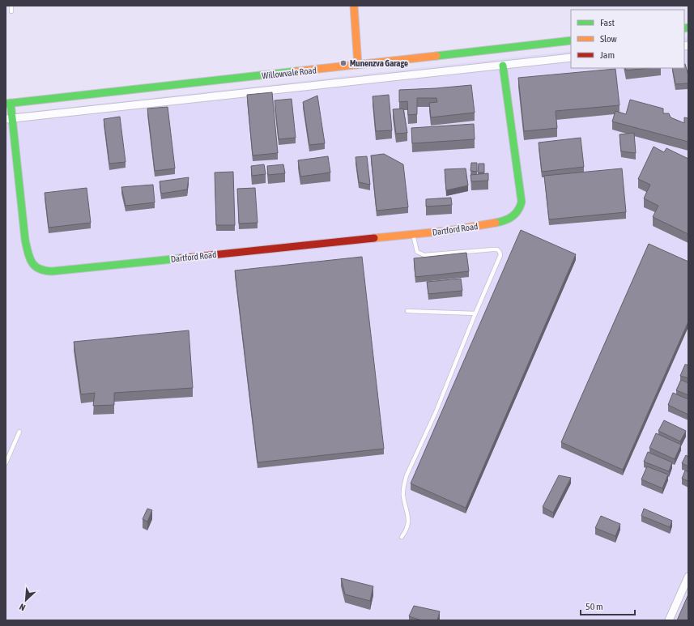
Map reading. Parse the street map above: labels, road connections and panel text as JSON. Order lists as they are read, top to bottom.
{
  "streets": {
    "street": ["Willowvale Road", "Dartford Road"]
  },
  "crossings": [
    ["Willowvale Road", "Dartford Road"]
  ],
  "places": ["Munenzva Garage"],
  "legend": ["Fast", "Slow", "Jam"],
  "scale_bar": "50 m",
  "north": "bottom left"
}
